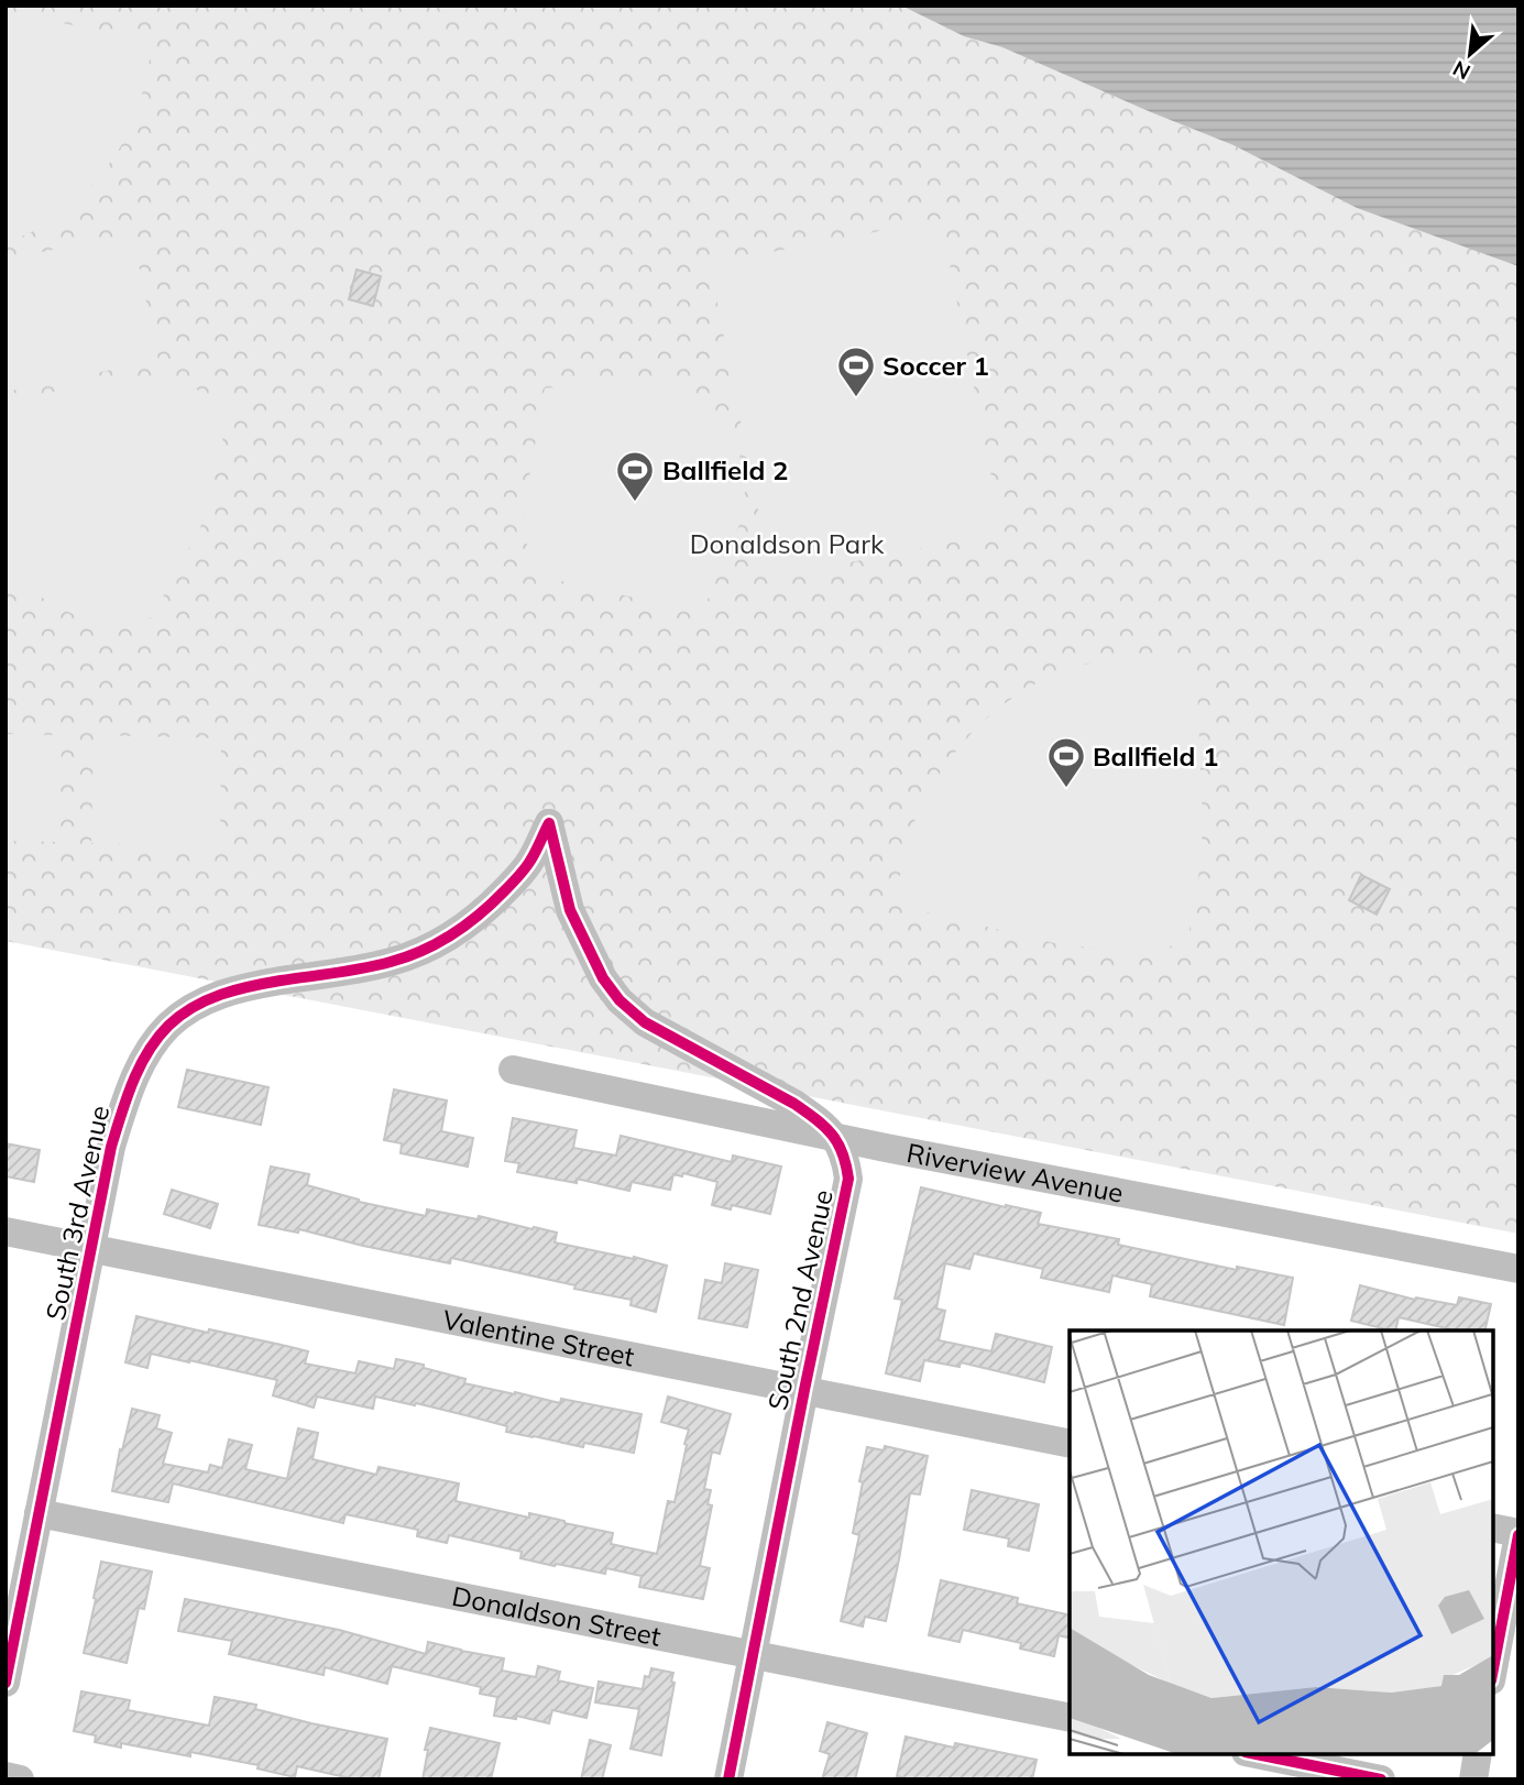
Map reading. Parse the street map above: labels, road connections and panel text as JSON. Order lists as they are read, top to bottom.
{
  "streets": {
    "street": [
      "Riverview Avenue",
      "South 3rd Avenue",
      "South 2nd Avenue",
      "Valentine Street",
      "Donaldson Street"
    ]
  },
  "crossings": [
    ["Riverview Avenue", "South 3rd Avenue"],
    ["Riverview Avenue", "South 2nd Avenue"],
    ["South 3rd Avenue", "South 2nd Avenue"],
    ["South 3rd Avenue", "Valentine Street"],
    ["South 3rd Avenue", "Donaldson Street"],
    ["South 2nd Avenue", "Valentine Street"],
    ["South 2nd Avenue", "Donaldson Street"]
  ],
  "parks": ["Donaldson Park"],
  "places": {
    "sports": ["Soccer 1", "Ballfield 2", "Ballfield 1"]
  },
  "north": "bottom left"
}
